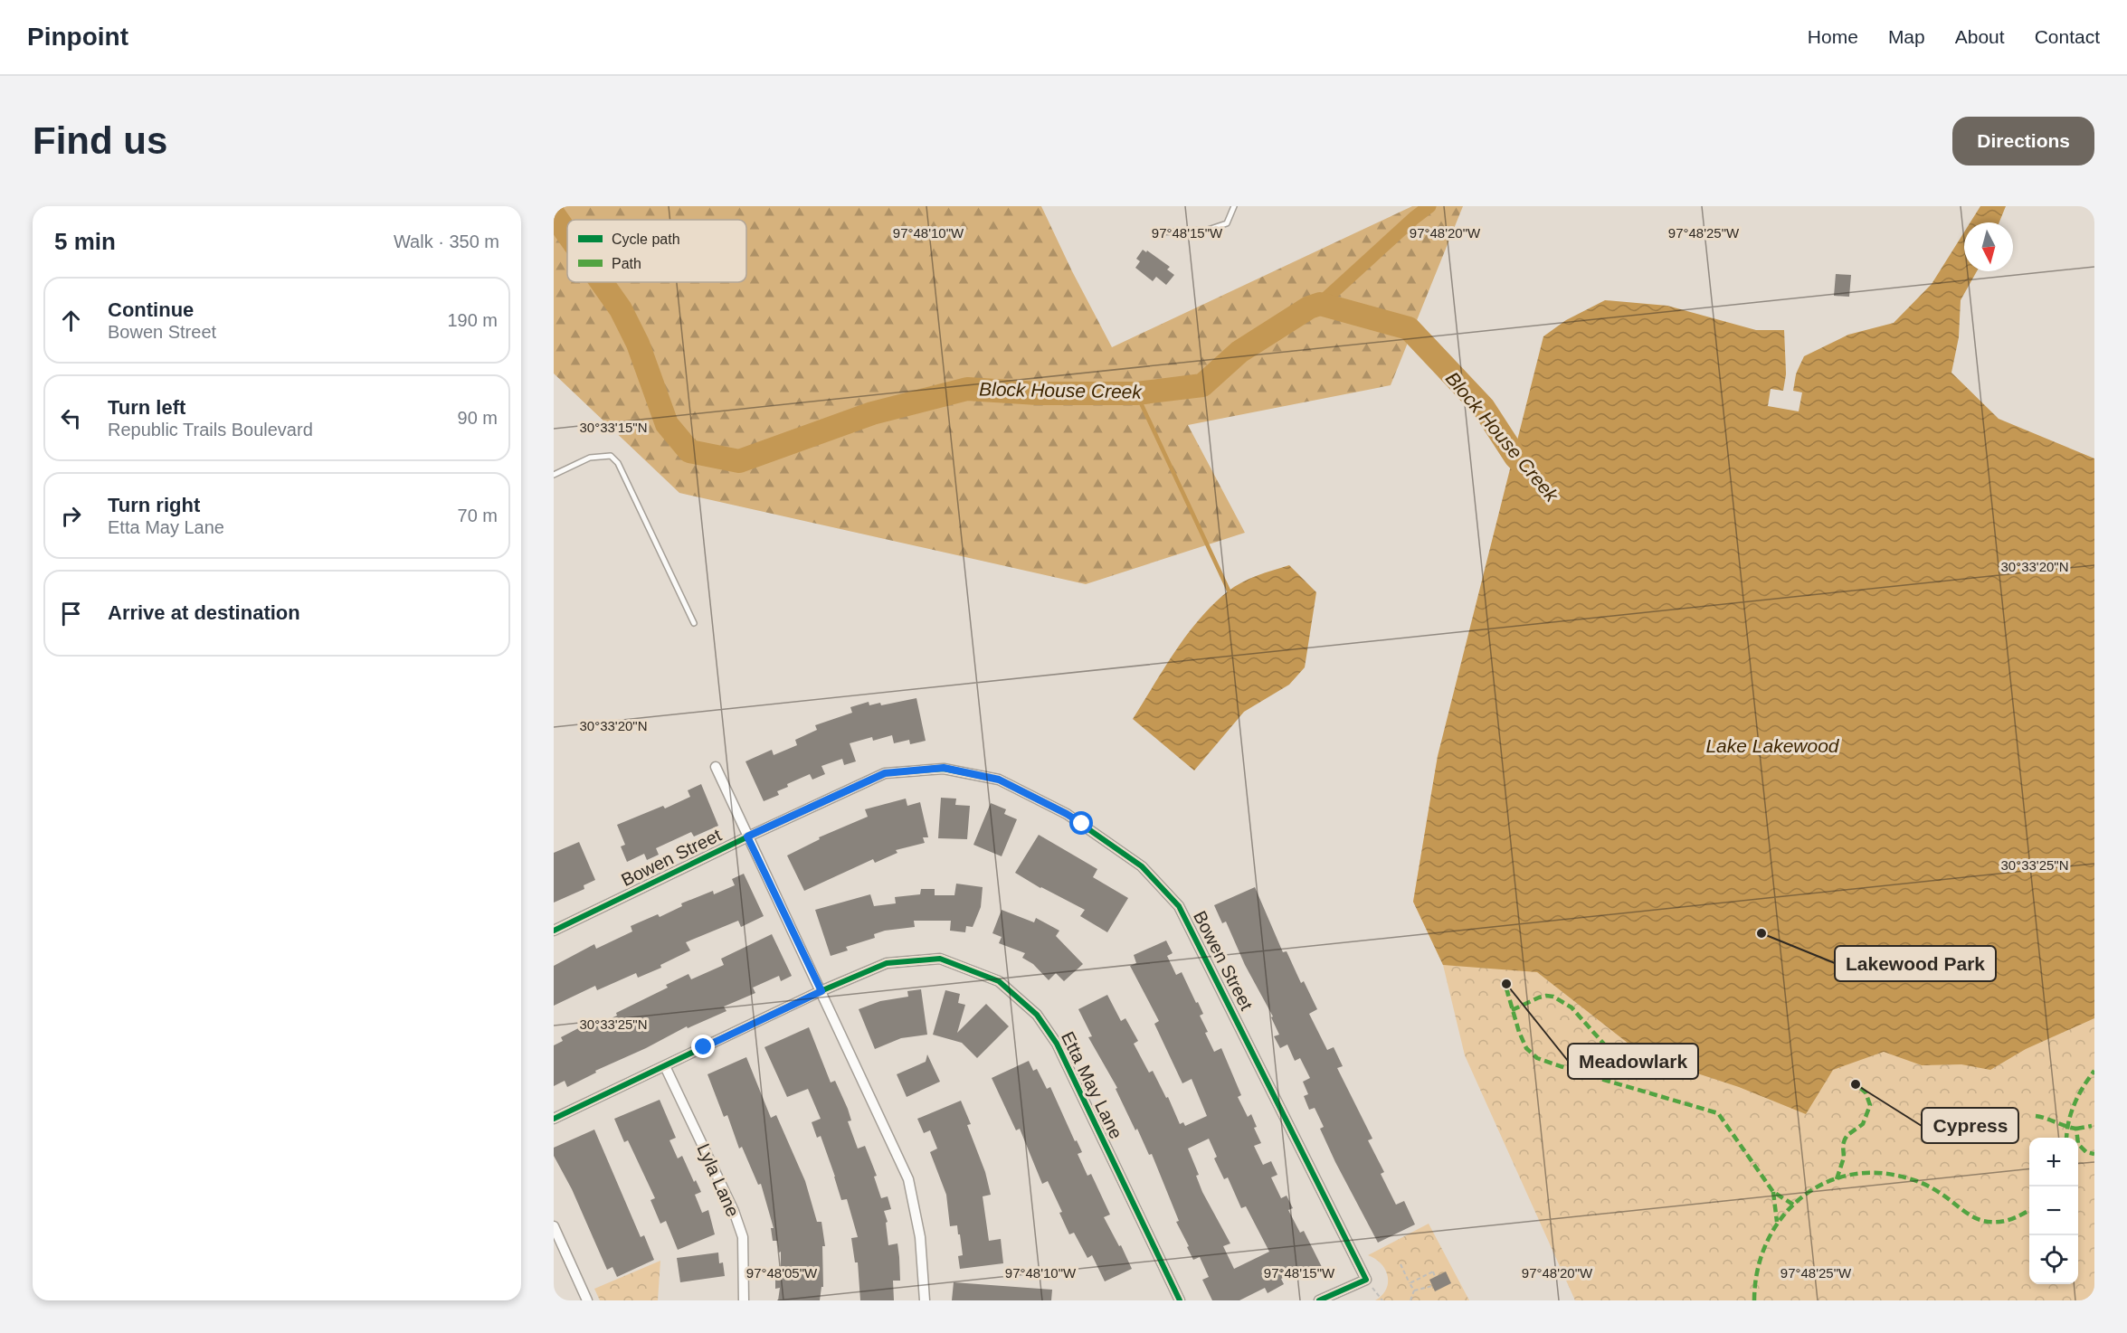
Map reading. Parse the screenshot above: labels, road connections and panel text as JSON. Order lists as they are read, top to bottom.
{
  "streets": {
    "street": ["Bowen Street", "Etta May Lane", "Lyla Lane"]
  },
  "crossings": [
    ["Etta May Lane", "Lyla Lane"]
  ],
  "water": ["Block House Creek", "Lake Lakewood"],
  "places": ["Lakewood Park", "Meadowlark", "Cypress"],
  "legend": ["Cycle path", "Path"],
  "north": "bottom",
  "page": {
    "header": "Pinpoint",
    "nav": [
      "Home",
      "Map",
      "About",
      "Contact"
    ],
    "buttons": "Directions",
    "title": "Find us",
    "heading": ["5 min", "Walk · 350 m"],
    "list": [
      ["Continue", "Bowen Street", "190 m"],
      ["Turn left", "Republic Trails Boulevard", "90 m"],
      ["Turn right", "Etta May Lane", "70 m"],
      "Arrive at destination"
    ],
    "map_buttons": ["+", "−"]
  },
  "coordinates": [
    "97°48'10\"W",
    "97°48'15\"W",
    "97°48'20\"W",
    "97°48'25\"W",
    "30°33'15\"N",
    "30°33'20\"N",
    "30°33'25\"N",
    "97°48'05\"W"
  ]
}
